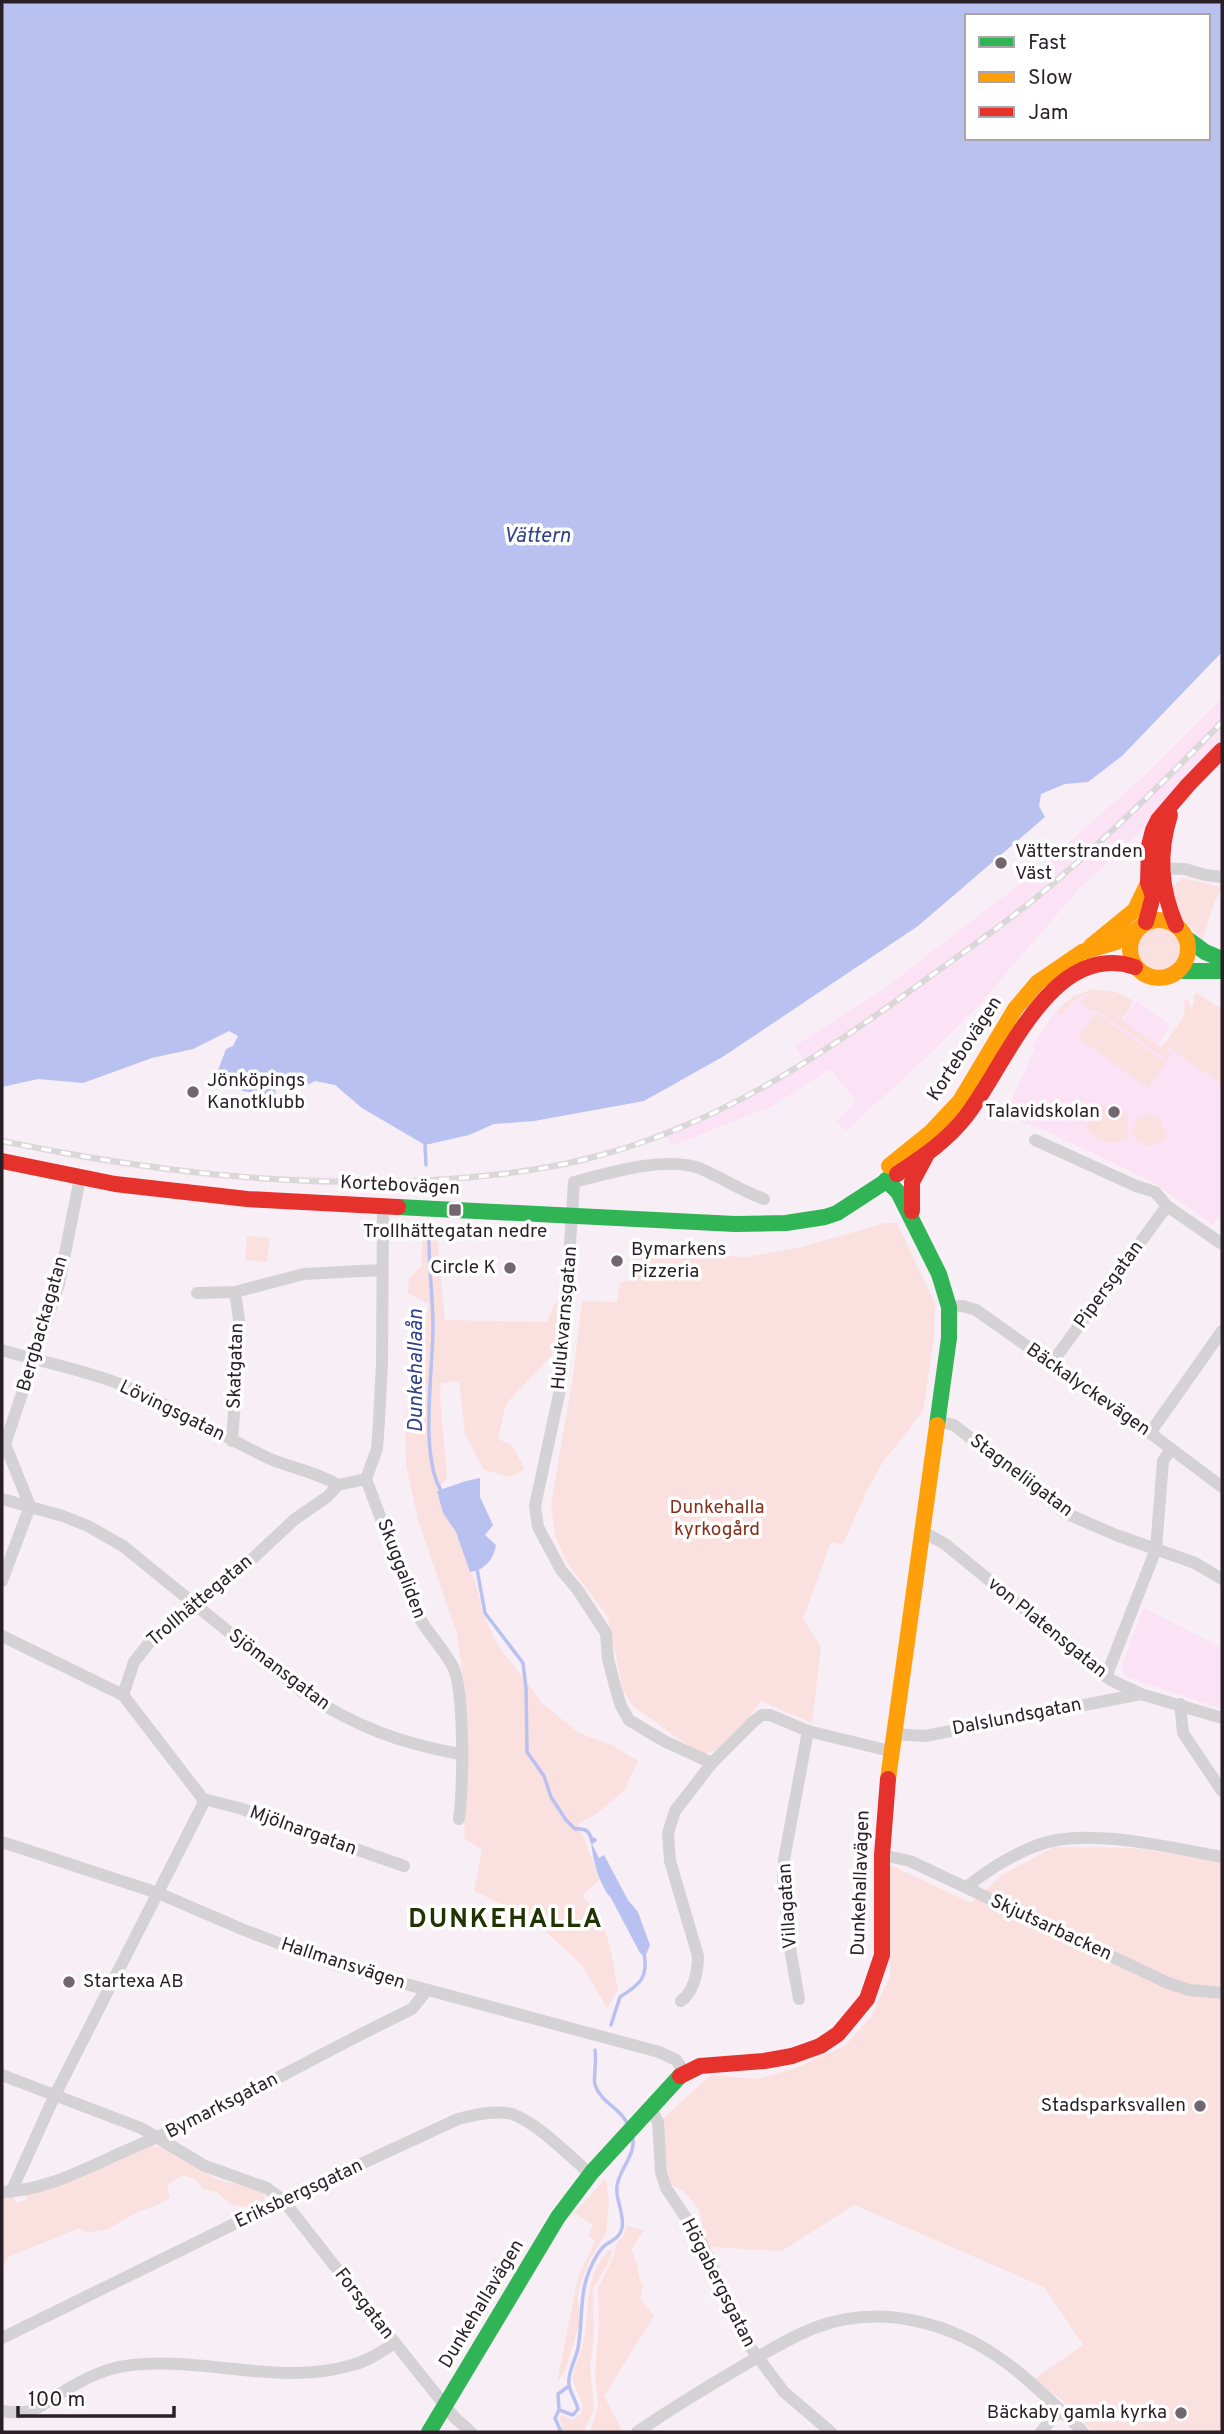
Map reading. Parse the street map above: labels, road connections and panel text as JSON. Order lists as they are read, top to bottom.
{
  "streets": {
    "street": [
      "Kortebovägen",
      "Pipersgatan",
      "Hulukvarnsgatan",
      "Bergbackagatan",
      "Skatgatan",
      "Bäckalyckevägen",
      "Lövingsgatan",
      "Stagneliigatan",
      "Skuggaliden",
      "Trollhättegatan",
      "von Platensgatan",
      "Sjömansgatan",
      "Dalslundsgatan",
      "Mjölnargatan",
      "Dunkehallavägen",
      "Villagatan",
      "Skjutsarbacken",
      "Hallmansvägen",
      "Bymarksgatan",
      "Eriksbergsgatan",
      "Högabergsgatan",
      "Forsgatan"
    ]
  },
  "crossings": [
    ["Kortebovägen", "Hulukvarnsgatan"],
    ["Kortebovägen", "Bergbackagatan"],
    ["Kortebovägen", "Dunkehallavägen"],
    ["Pipersgatan", "Bäckalyckevägen"],
    ["Bergbackagatan", "Lövingsgatan"],
    ["Bergbackagatan", "Sjömansgatan"],
    ["Skatgatan", "Lövingsgatan"],
    ["Bäckalyckevägen", "Dunkehallavägen"],
    ["Lövingsgatan", "Trollhättegatan"],
    ["Stagneliigatan", "Dunkehallavägen"],
    ["Skuggaliden", "Trollhättegatan"],
    ["Skuggaliden", "Sjömansgatan"],
    ["Trollhättegatan", "Sjömansgatan"],
    ["von Platensgatan", "Dalslundsgatan"],
    ["von Platensgatan", "Dunkehallavägen"],
    ["Dalslundsgatan", "Dunkehallavägen"],
    ["Dunkehallavägen", "Skjutsarbacken"],
    ["Dunkehallavägen", "Hallmansvägen"],
    ["Dunkehallavägen", "Eriksbergsgatan"],
    ["Dunkehallavägen", "Högabergsgatan"],
    ["Dunkehallavägen", "Forsgatan"],
    ["Hallmansvägen", "Bymarksgatan"],
    ["Eriksbergsgatan", "Forsgatan"]
  ],
  "districts": ["DUNKEHALLA"],
  "water": ["Vättern", "Dunkehallaån"],
  "parks": ["Dunkehalla kyrkogård"],
  "places": {
    "other": [
      "Vätterstranden Väst",
      "Jönköpings Kanotklubb",
      "Talavidskolan",
      "Bymarkens Pizzeria",
      "Circle K",
      "Startexa AB",
      "Stadsparksvallen",
      "Bäckaby gamla kyrka"
    ],
    "transit": ["Trollhättegatan nedre"]
  },
  "legend": ["Fast", "Slow", "Jam"],
  "scale_bar": "100 m"
}
